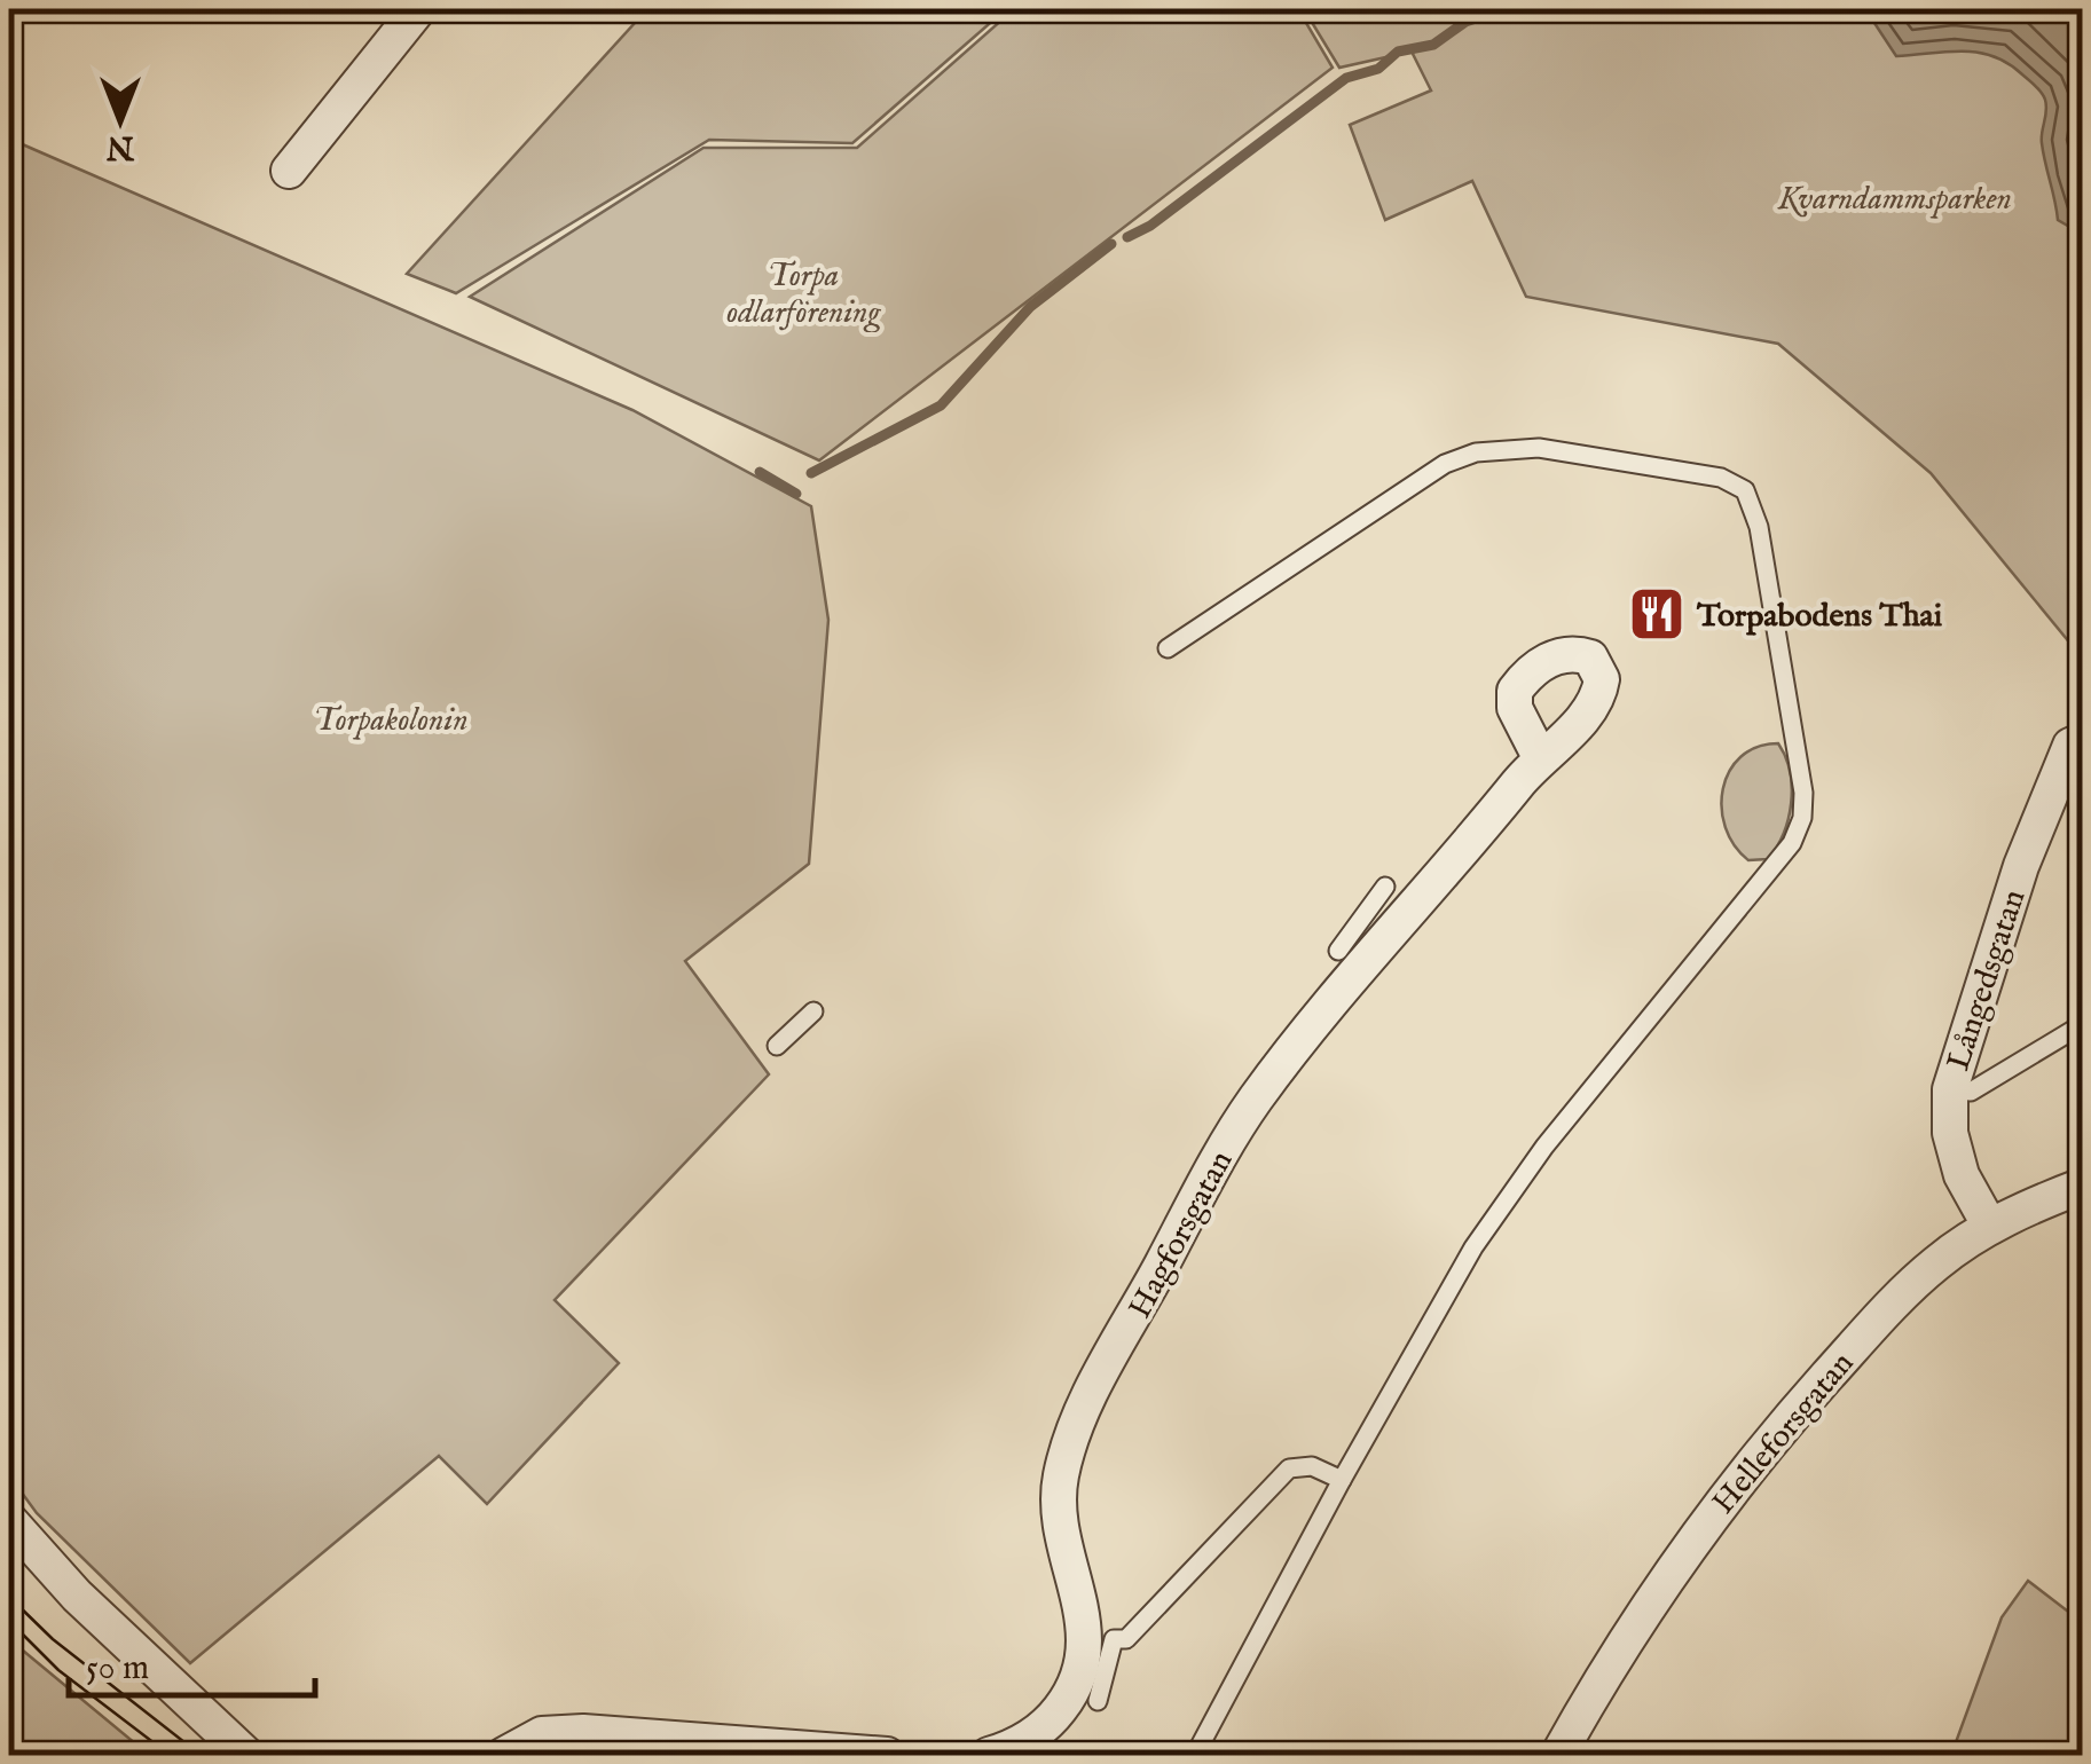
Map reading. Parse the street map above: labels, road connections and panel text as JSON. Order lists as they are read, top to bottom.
{
  "streets": {
    "street": ["Långedsgatan", "Hagforsgatan", "Helleforsgatan"]
  },
  "crossings": [
    ["Långedsgatan", "Helleforsgatan"]
  ],
  "parks": ["Kvarndammsparken", "Torpa odlarförening", "Torpakolonin"],
  "places": {
    "restaurant": ["Torpabodens Thai"]
  },
  "scale_bar": "50 m",
  "north": "bottom"
}
